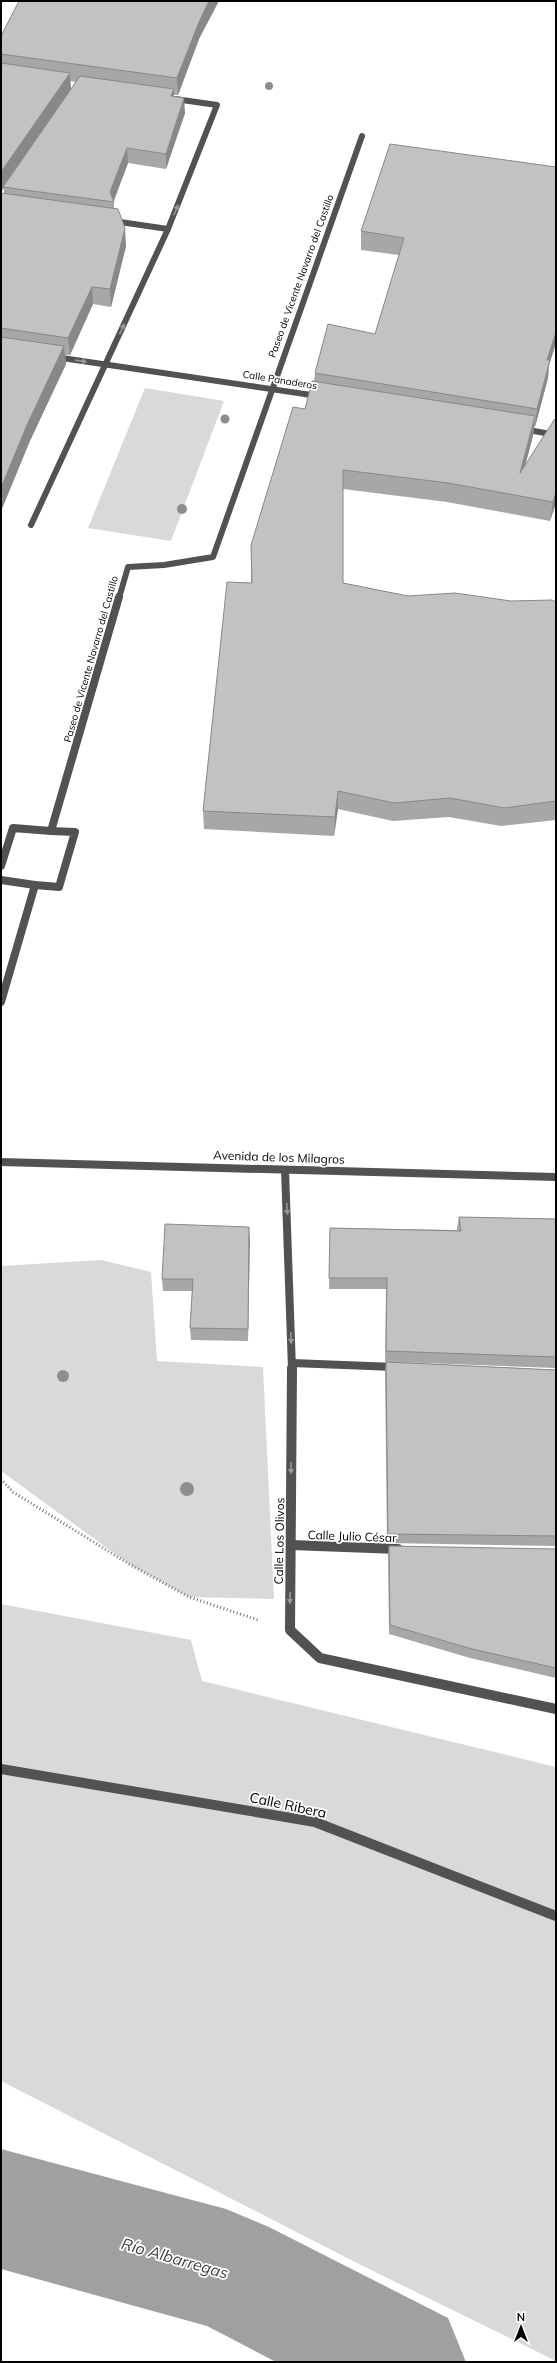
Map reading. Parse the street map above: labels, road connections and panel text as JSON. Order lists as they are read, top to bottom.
{
  "streets": {
    "street": [
      "Paseo de Vicente Navarro del Castillo",
      "Calle Panaderos",
      "Avenida de los Milagros",
      "Calle Julio César",
      "Calle Los Olivos",
      "Calle Ribera"
    ]
  },
  "crossings": [
    ["Paseo de Vicente Navarro del Castillo", "Calle Panaderos"],
    ["Avenida de los Milagros", "Calle Los Olivos"],
    ["Calle Julio César", "Calle Los Olivos"]
  ],
  "one_way": ["Calle Los Olivos"],
  "water": ["Río Albarregas"],
  "north": "top"
}
